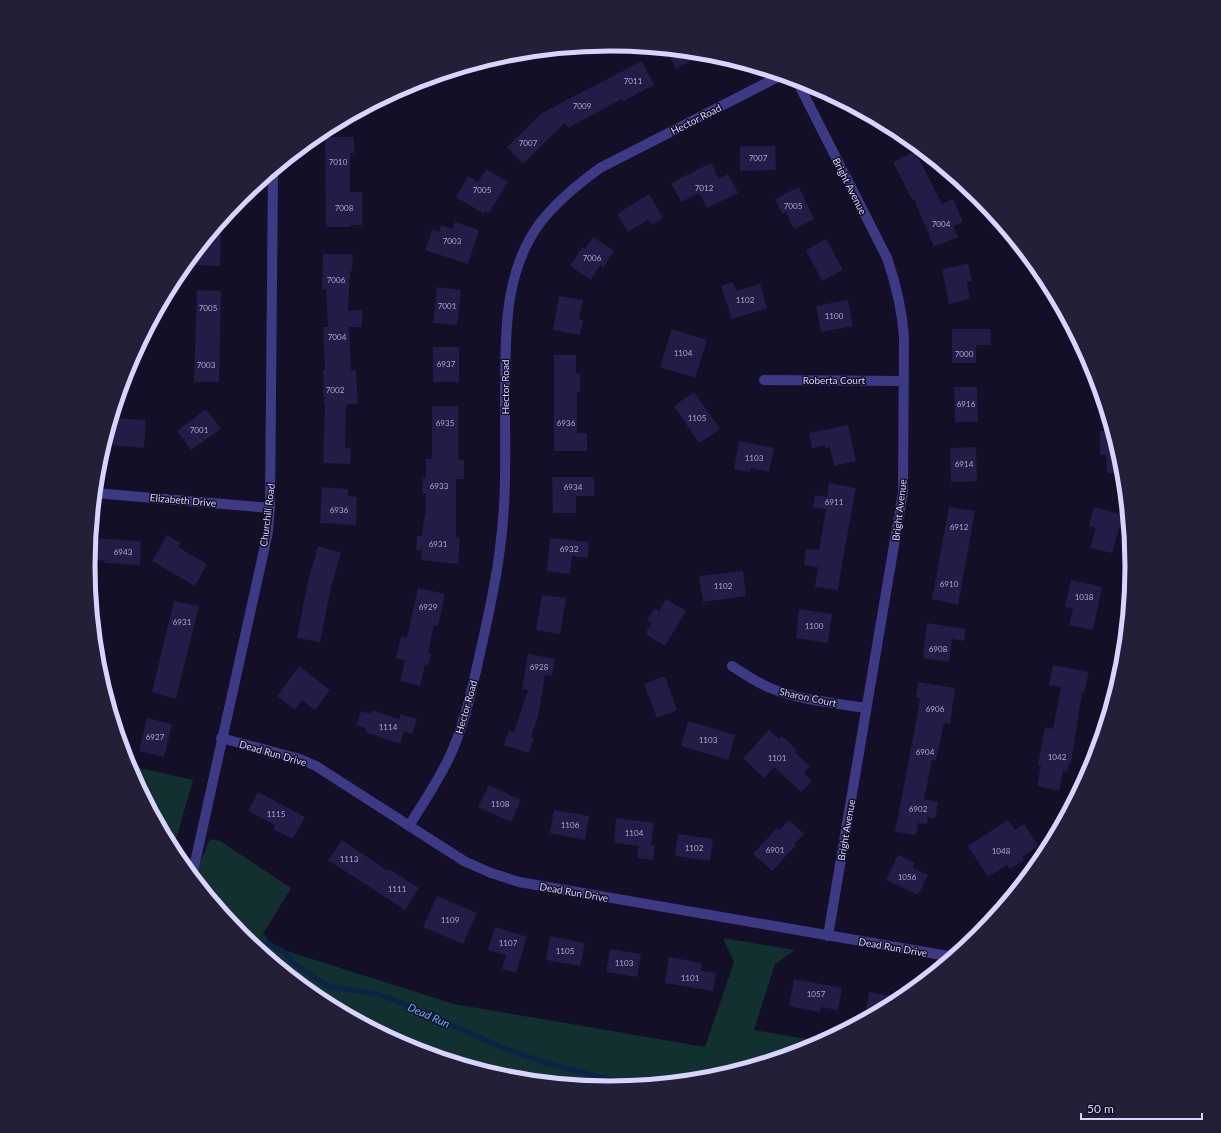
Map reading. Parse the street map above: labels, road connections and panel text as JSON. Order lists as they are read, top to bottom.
{
  "streets": {
    "street": [
      "Hector Road",
      "Bright Avenue",
      "Roberta Court",
      "Elizabeth Drive",
      "Churchill Road",
      "Sharon Court",
      "Dead Run Drive"
    ]
  },
  "crossings": [
    ["Hector Road", "Dead Run Drive"],
    ["Bright Avenue", "Roberta Court"],
    ["Bright Avenue", "Sharon Court"],
    ["Bright Avenue", "Dead Run Drive"],
    ["Elizabeth Drive", "Churchill Road"],
    ["Churchill Road", "Dead Run Drive"]
  ],
  "water": ["Dead Run"],
  "house_numbers": [
    "7011",
    "7009",
    "7007",
    "7007",
    "7010",
    "7012",
    "7005",
    "7005",
    "7008",
    "7004",
    "7003",
    "7006",
    "7006",
    "1102",
    "7001",
    "7005",
    "1100",
    "7004",
    "1104",
    "7000",
    "6937",
    "7003",
    "7002",
    "6916",
    "1105",
    "6935",
    "6936",
    "7001",
    "1103",
    "6914",
    "6933",
    "6934",
    "6911",
    "6936",
    "6912",
    "6931",
    "6932",
    "6943",
    "6910",
    "1102",
    "1038",
    "6929",
    "6931",
    "1100",
    "6908",
    "6928",
    "6906",
    "1114",
    "6927",
    "1103",
    "6904",
    "1042",
    "1101",
    "1108",
    "6902",
    "1115",
    "1106",
    "1104",
    "1102",
    "6901",
    "1048",
    "1113",
    "1056",
    "1111",
    "1109",
    "1107",
    "1105",
    "1103",
    "1101",
    "1057"
  ],
  "scale_bar": "50 m"
}
